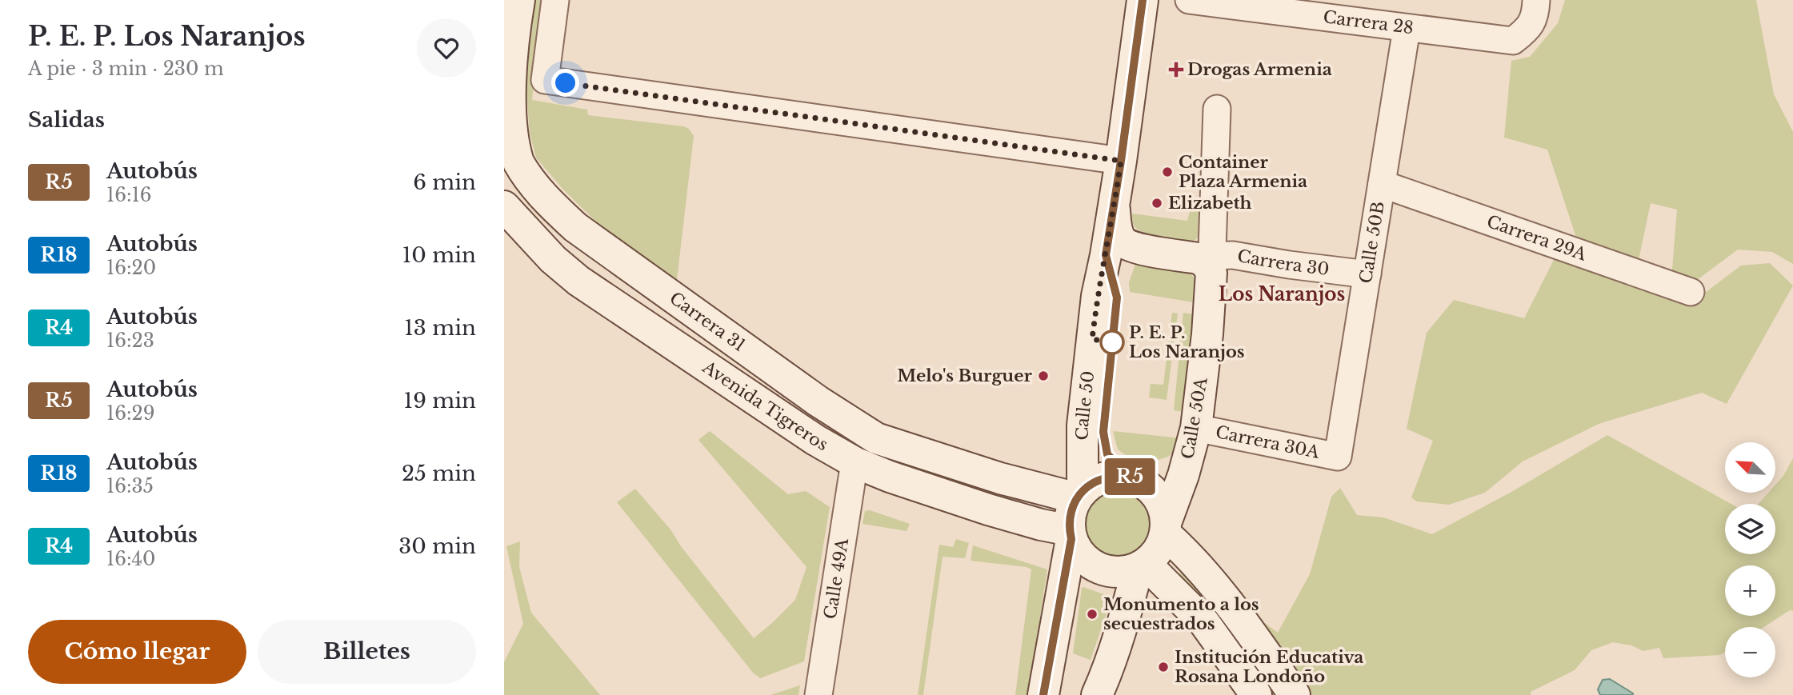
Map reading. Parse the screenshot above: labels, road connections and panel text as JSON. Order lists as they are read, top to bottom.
{
  "streets": {
    "main road": [
      "Carrera 30",
      "Carrera 31",
      "Calle 50",
      "Avenida Tigreros",
      "Calle 50A"
    ],
    "street": [
      "Carrera 28",
      "Carrera 29A",
      "Calle 50B",
      "Carrera 30A",
      "Calle 49A"
    ]
  },
  "crossings": [
    ["Carrera 28", "Calle 50B"],
    ["Carrera 29A", "Calle 50B"],
    ["Calle 50B", "Carrera 30"],
    ["Calle 50B", "Carrera 30A"],
    ["Carrera 30", "Calle 50"],
    ["Carrera 30", "Calle 50A"],
    ["Carrera 31", "Calle 50"],
    ["Carrera 31", "Avenida Tigreros"],
    ["Carrera 31", "Calle 50A"],
    ["Calle 50", "Avenida Tigreros"],
    ["Calle 50", "Calle 50A"],
    ["Avenida Tigreros", "Calle 50A"],
    ["Avenida Tigreros", "Calle 49A"],
    ["Calle 50A", "Carrera 30A"]
  ],
  "districts": ["Los Naranjos"],
  "places": {
    "health": ["Drogas Armenia"],
    "other": [
      "Container Plaza Armenia",
      "Elizabeth",
      "P. E. P. Los Naranjos",
      "Melo's Burguer",
      "Monumento a los secuestrados",
      "Institución Educativa Rosana Londoño"
    ]
  },
  "lines": ["bus line R5"],
  "north": "top left",
  "page": {
    "heading": [
      ["P. E. P. Los Naranjos", "A pie · 3 min · 230 m"],
      "Salidas"
    ],
    "on_map": "R5",
    "list": [
      {
        "mark": "R5",
        "name": "Autobús",
        "note": "16:16",
        "value": "6 min"
      },
      {
        "mark": "R18",
        "name": "Autobús",
        "note": "16:20",
        "value": "10 min"
      },
      {
        "mark": "R4",
        "name": "Autobús",
        "note": "16:23",
        "value": "13 min"
      },
      {
        "mark": "R5",
        "name": "Autobús",
        "note": "16:29",
        "value": "19 min"
      },
      {
        "mark": "R18",
        "name": "Autobús",
        "note": "16:35",
        "value": "25 min"
      },
      {
        "mark": "R4",
        "name": "Autobús",
        "note": "16:40",
        "value": "30 min"
      }
    ],
    "map_buttons": ["+", "−"],
    "buttons": ["Cómo llegar", "Billetes"]
  }
}
